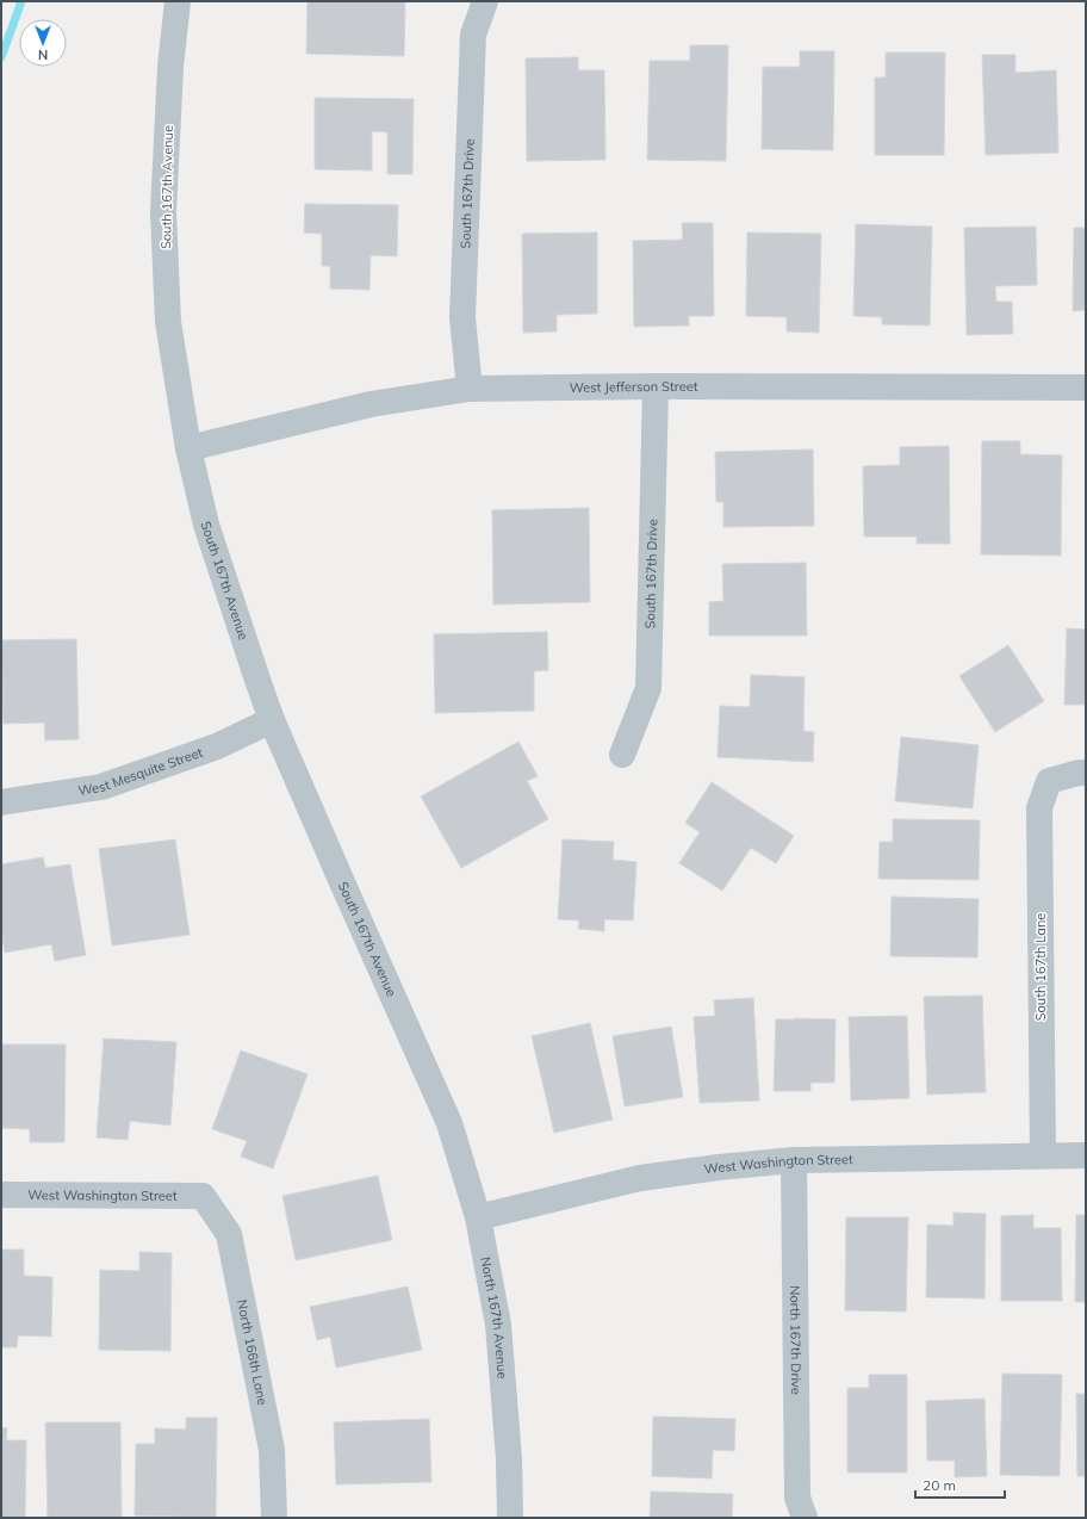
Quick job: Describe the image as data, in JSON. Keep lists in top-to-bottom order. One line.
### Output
{"streets":{"street":["South 167th Avenue","South 167th Drive","West Jefferson Street","West Mesquite Street","South 167th Lane","West Washington Street","North 167th Avenue","North 167th Drive","North 166th Lane"]},"crossings":[["South 167th Avenue","West Jefferson Street"],["South 167th Avenue","West Mesquite Street"],["South 167th Avenue","North 167th Avenue"],["South 167th Drive","West Jefferson Street"],["South 167th Lane","West Washington Street"],["West Washington Street","North 167th Avenue"],["West Washington Street","North 167th Drive"],["West Washington Street","North 166th Lane"]],"scale_bar":"20 m","north":"bottom"}
